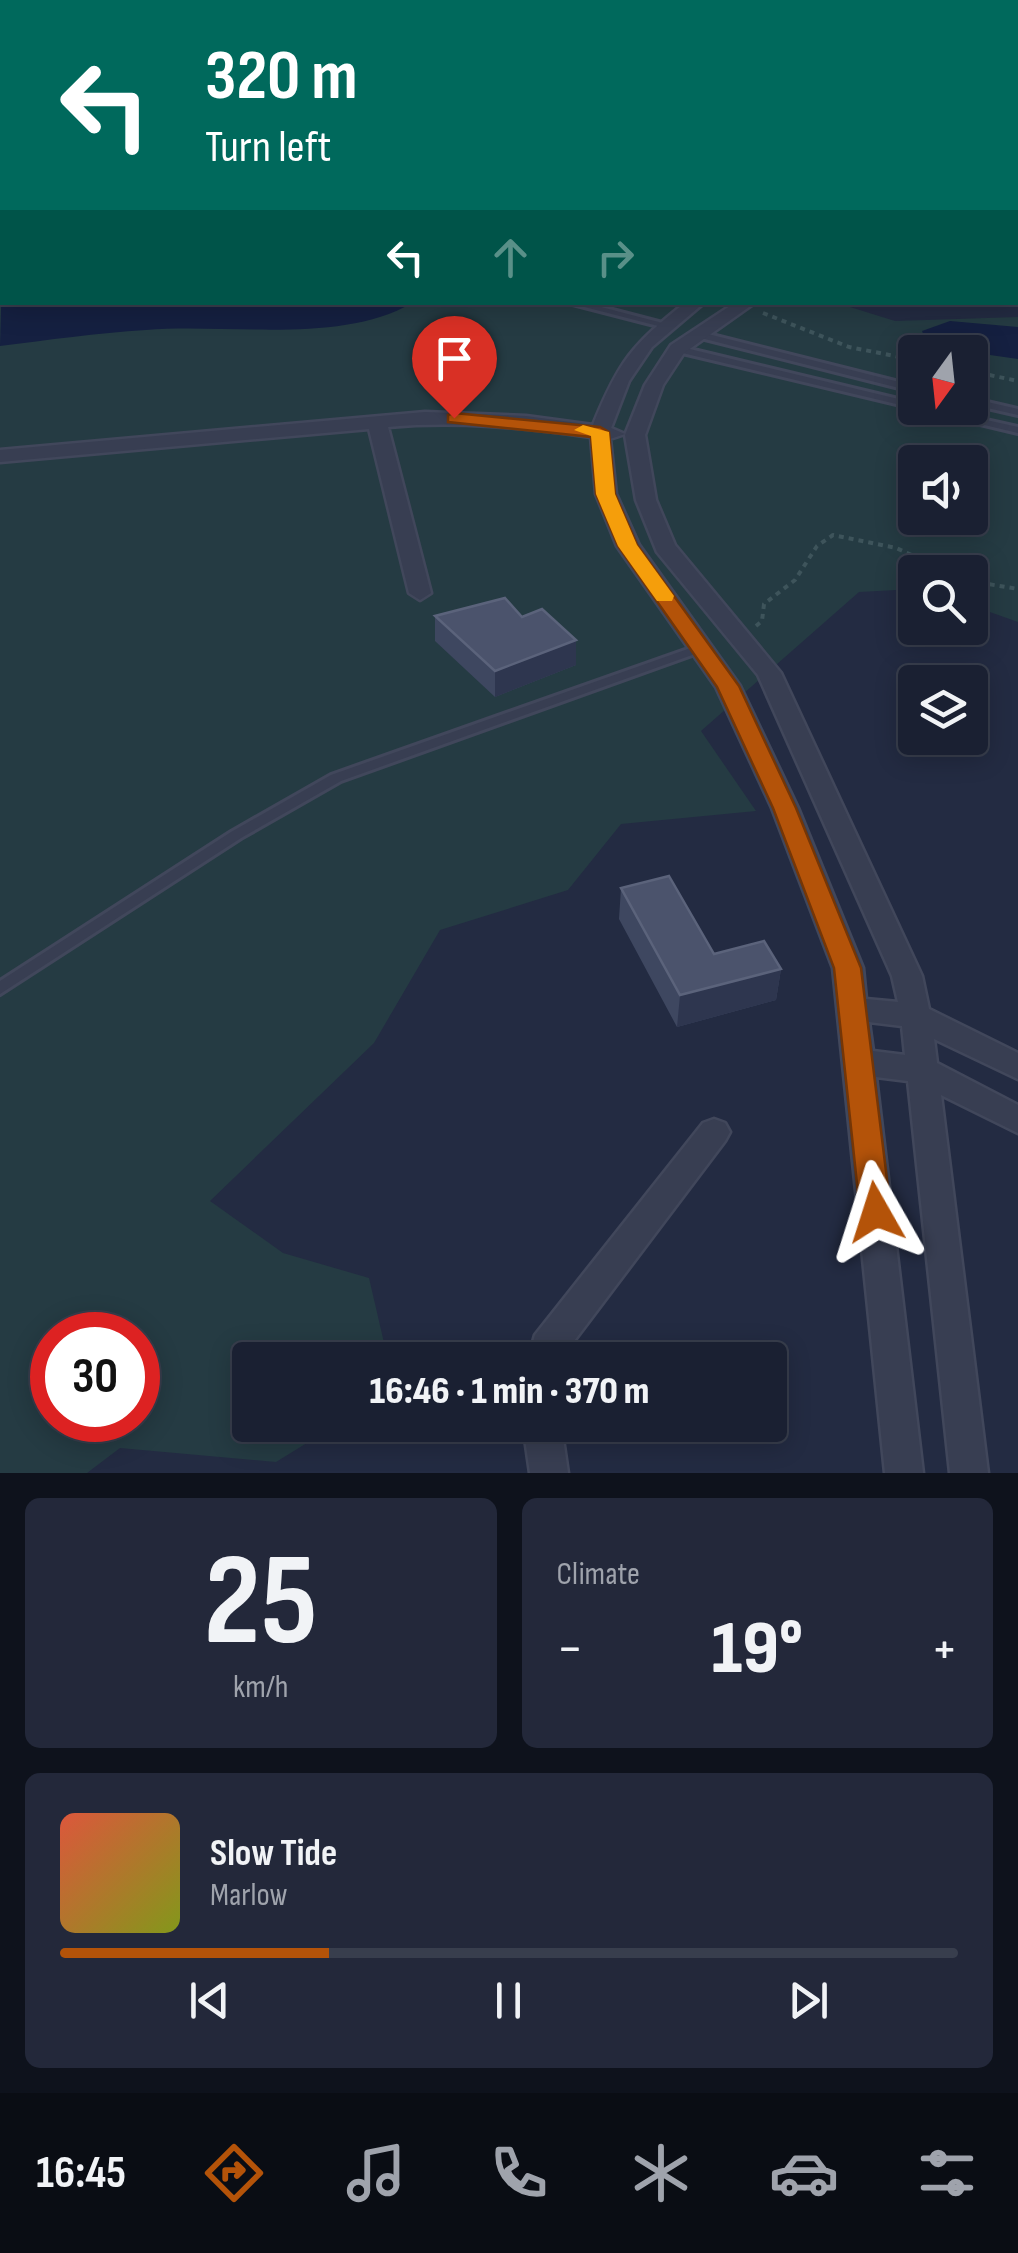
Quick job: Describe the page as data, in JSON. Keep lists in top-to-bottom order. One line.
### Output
{"north":"bottom","page":{"turn":["320 m","Turn left"],"limit":"30","trip":"16:46 · 1 min · 370 m","tile":[["25","km/h"],"Climate"],"heat":["−","19°","+"],"song":["Slow Tide","Marlow"],"tabs":"16:45"}}
